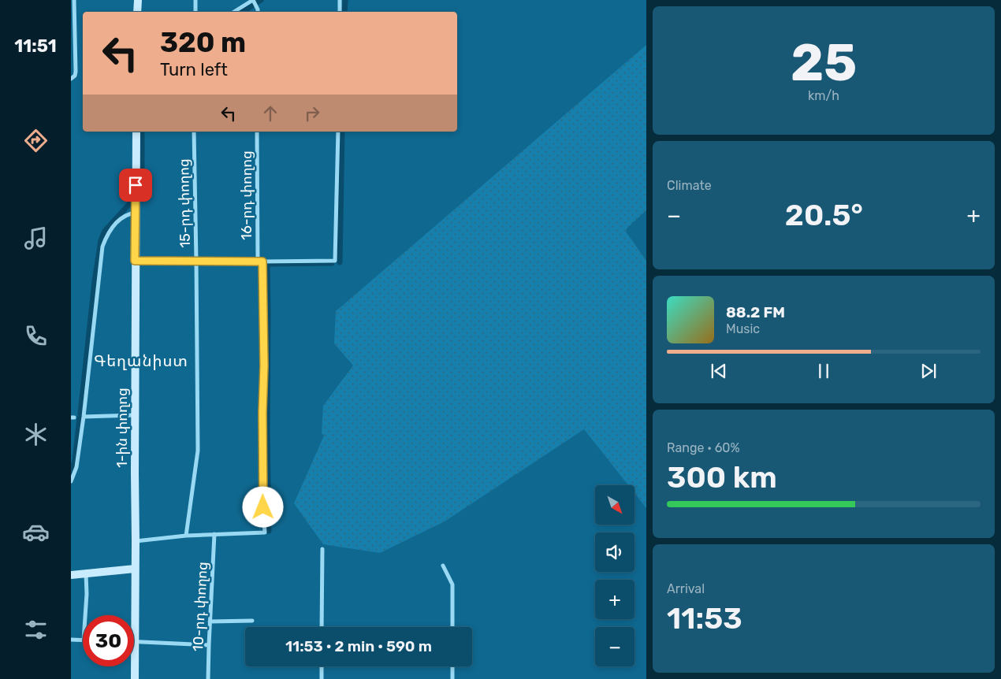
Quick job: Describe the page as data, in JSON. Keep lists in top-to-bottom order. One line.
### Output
{"streets":{"main road":["1-ին փողոց"],"street":["16-րդ փողոց","15-րդ փողոց","10-րդ փողոց"]},"districts":["Գեղանիստ"],"north":"bottom right","page":{"tabs":"11:51","tile":[["25","km/h"],"Climate",["Range · 60%","300 km"],["Arrival","11:53"]],"turn":["320 m","Turn left"],"heat":["−","20.5°","+"],"song":["88.2 FM","Music"],"map_buttons":["+","−"],"limit":"30","trip":"11:53 · 2 min · 590 m"}}
